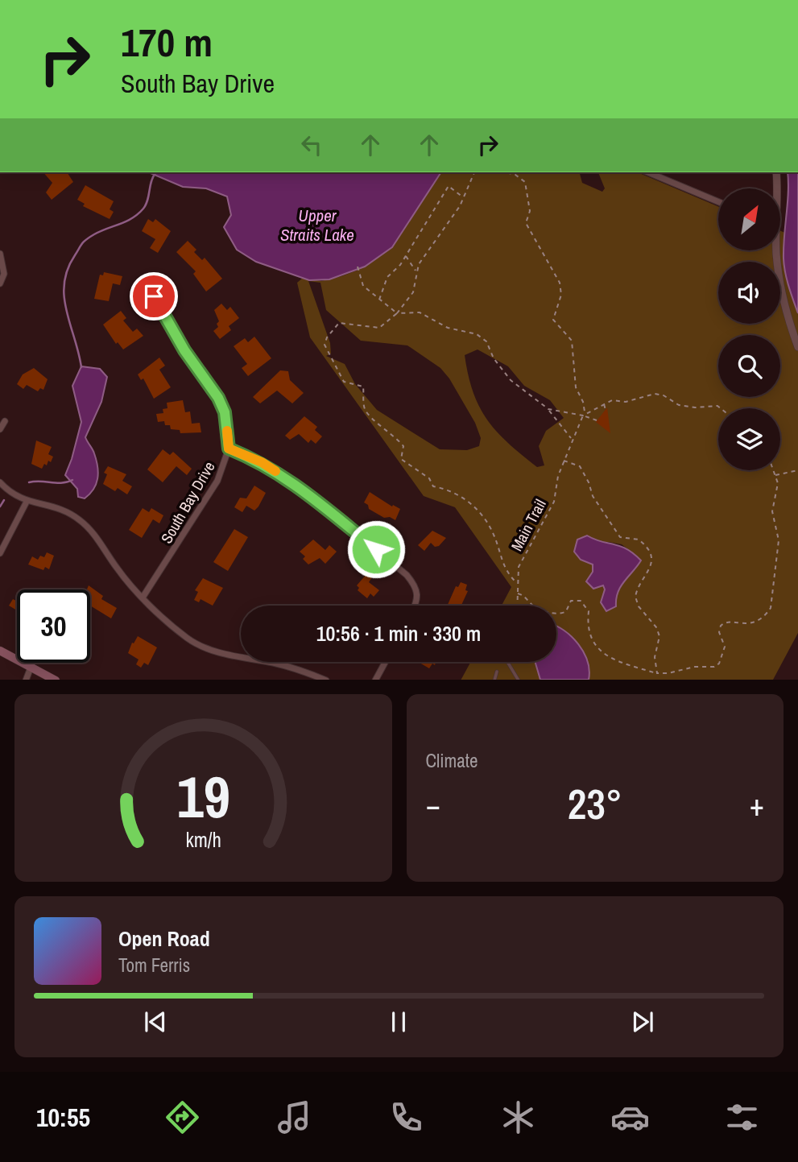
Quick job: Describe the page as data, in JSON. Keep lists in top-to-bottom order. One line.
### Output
{"streets":{"street":["South Bay Drive"],"path":["Main Trail"]},"water":["Upper Straits Lake"],"north":"top right","page":{"turn":["170 m","South Bay Drive"],"limit":"30","trip":"10:56 · 1 min · 330 m","tile":"Climate","heat":["−","23°","+"],"song":["Open Road","Tom Ferris"],"tabs":"10:55","gauge":["19","km/h"]}}
